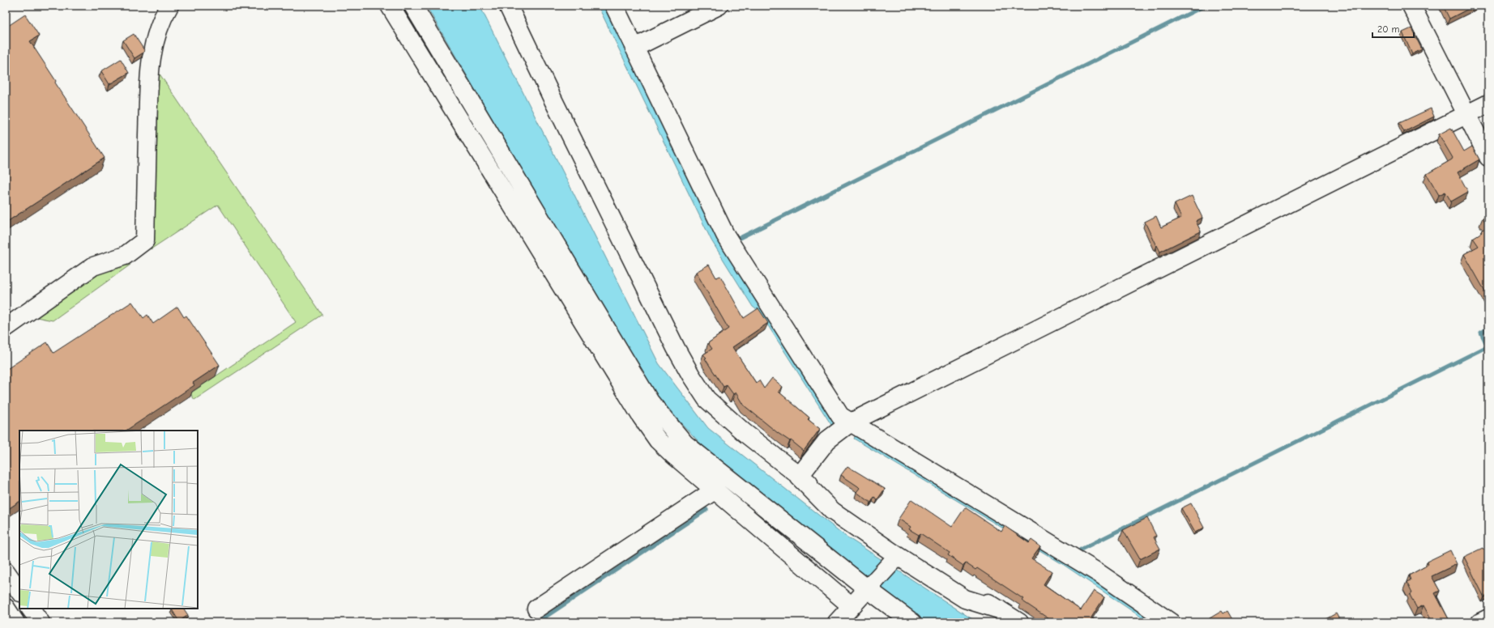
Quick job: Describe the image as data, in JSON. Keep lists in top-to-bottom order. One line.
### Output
{"scale_bar":"20 m"}
